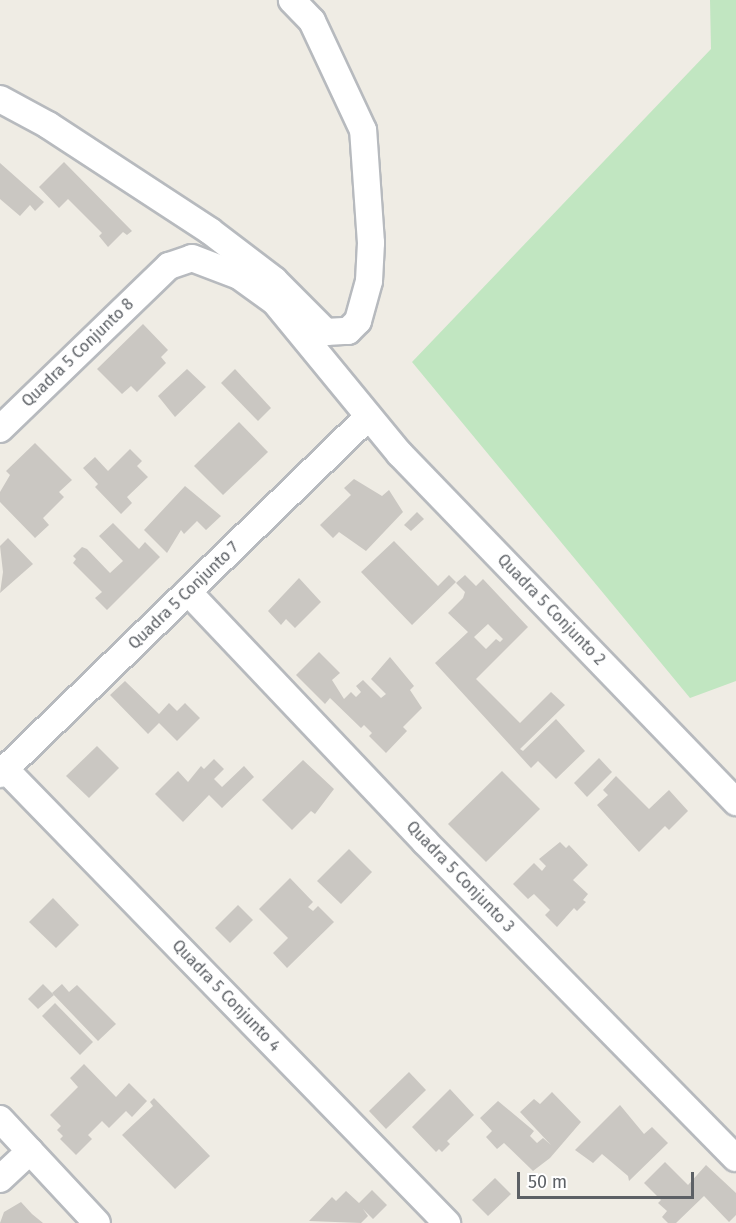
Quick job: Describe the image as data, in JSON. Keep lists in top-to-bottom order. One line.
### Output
{"streets":{"street":["Quadra 5 Conjunto 8","Quadra 5 Conjunto 7","Quadra 5 Conjunto 2","Quadra 5 Conjunto 3","Quadra 5 Conjunto 4"]},"crossings":[["Quadra 5 Conjunto 8","Quadra 5 Conjunto 7"],["Quadra 5 Conjunto 8","Quadra 5 Conjunto 2"],["Quadra 5 Conjunto 7","Quadra 5 Conjunto 2"],["Quadra 5 Conjunto 7","Quadra 5 Conjunto 3"],["Quadra 5 Conjunto 7","Quadra 5 Conjunto 4"]],"scale_bar":"50 m"}
